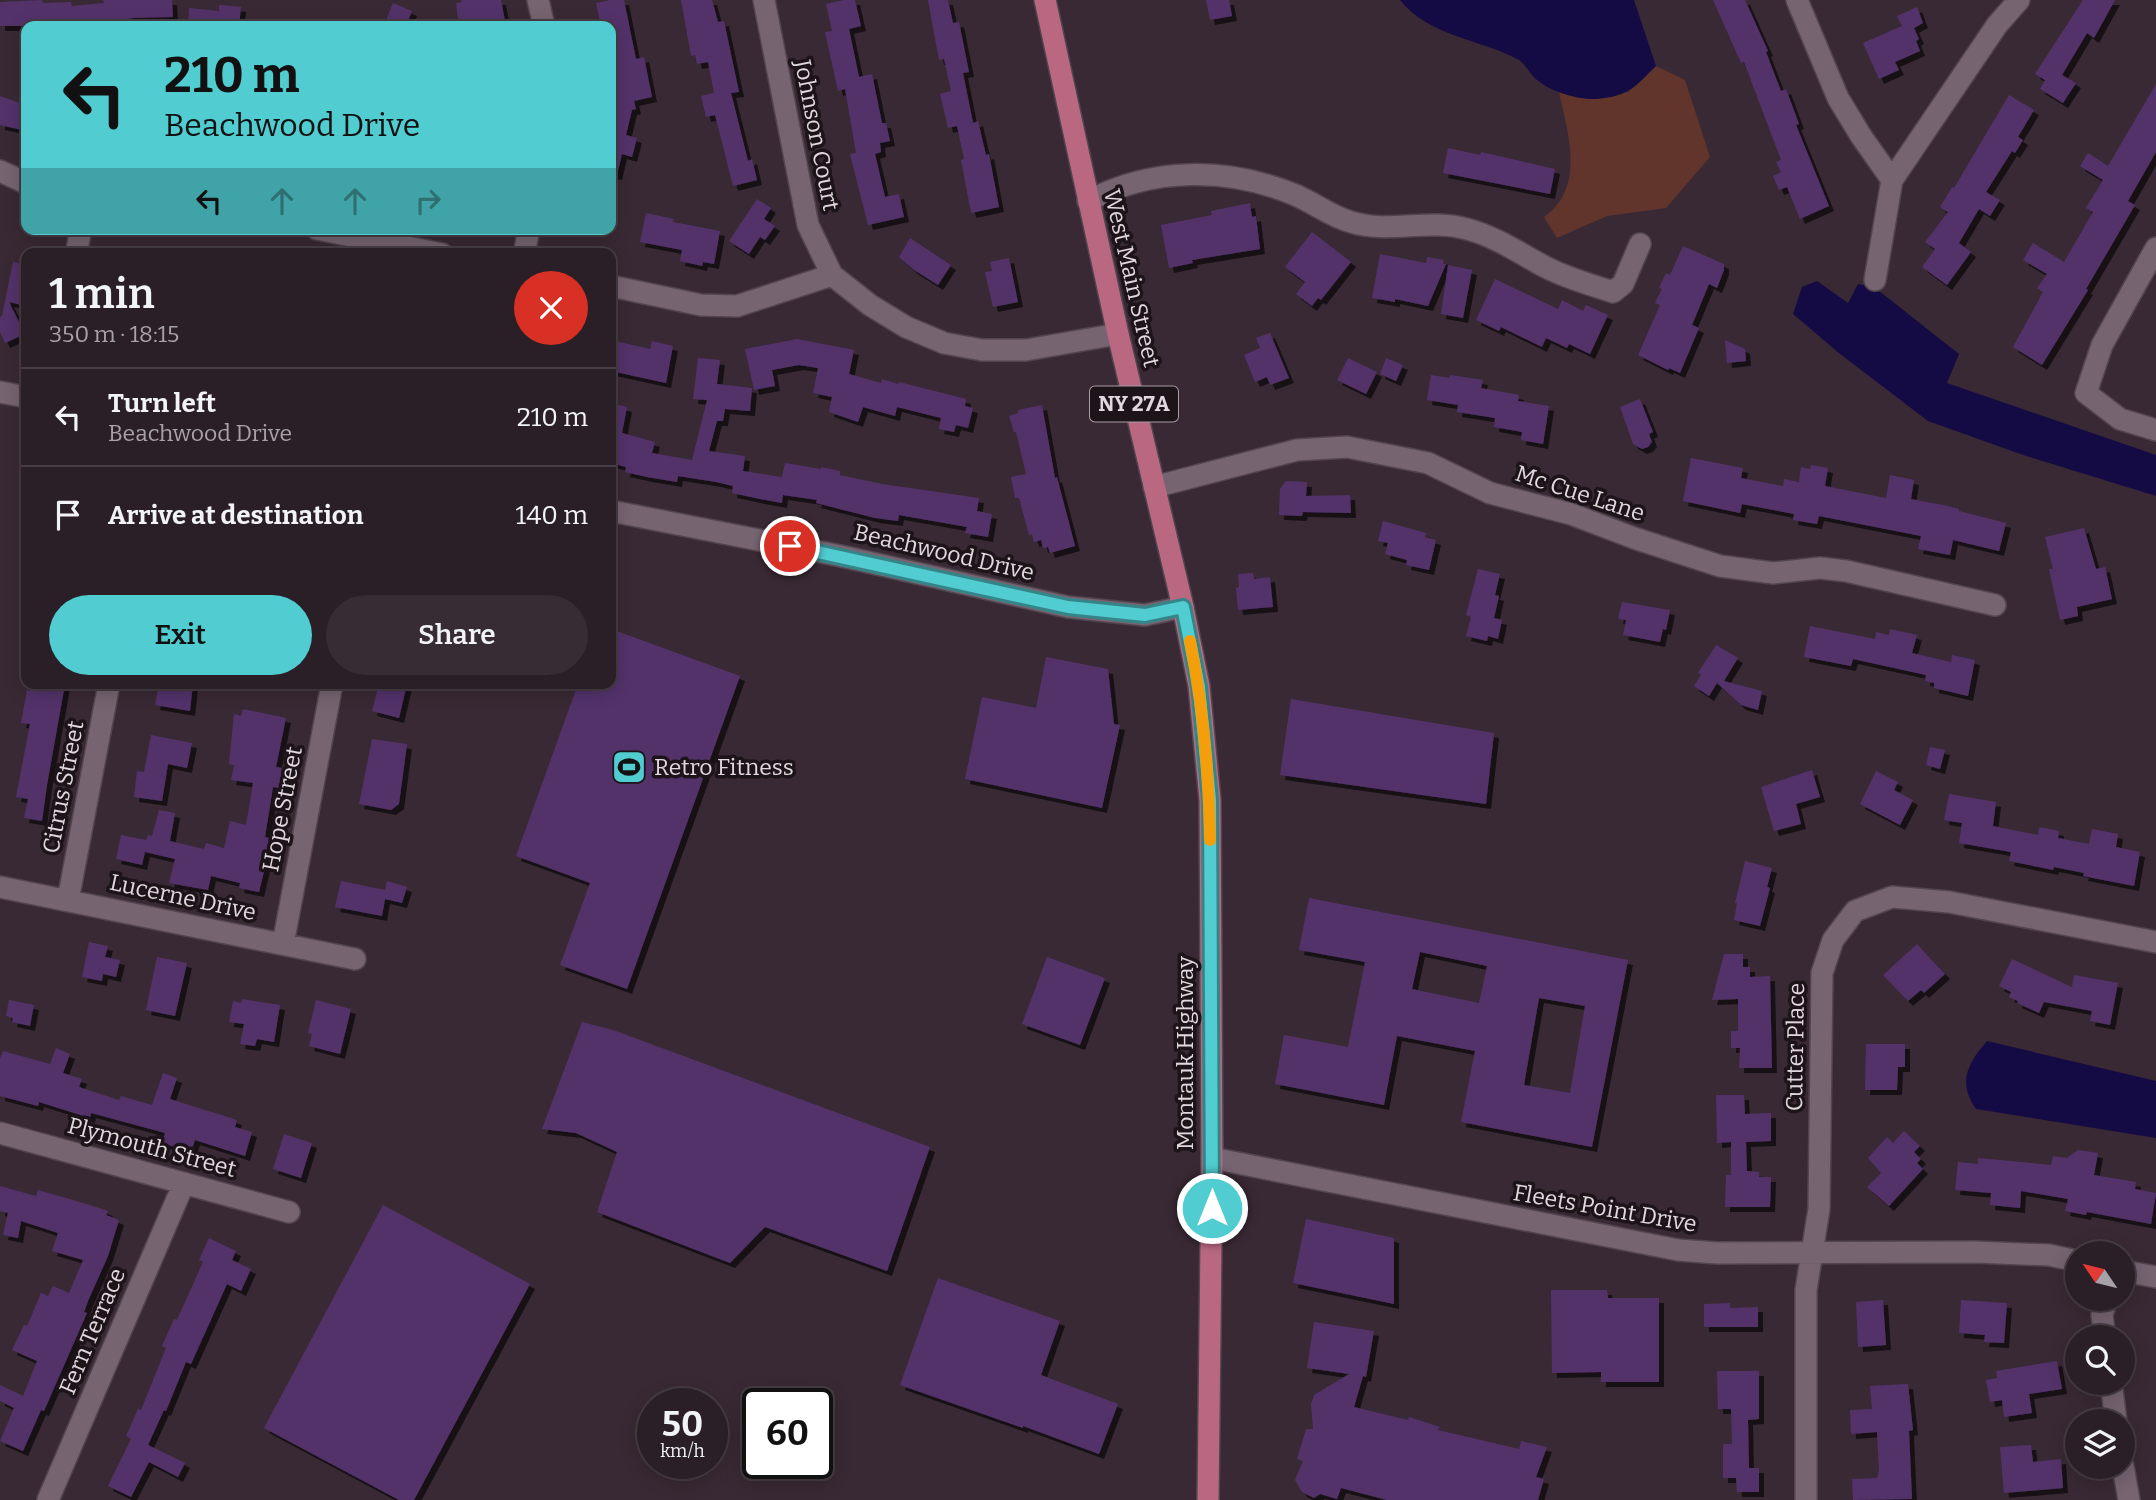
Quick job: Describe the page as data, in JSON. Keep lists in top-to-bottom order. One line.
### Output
{"streets":{"main road":["West Main Street","NY 27A","Montauk Highway"],"street":["Johnson Court","Mc Cue Lane","Beachwood Drive","Citrus Street","Hope Street","Lucerne Drive","Cutter Place","Plymouth Street","Fleets Point Drive","Fern Terrace"]},"crossings":[["West Main Street","Mc Cue Lane"],["West Main Street","Beachwood Drive"],["West Main Street","Montauk Highway"],["Beachwood Drive","Montauk Highway"],["Citrus Street","Lucerne Drive"],["Hope Street","Lucerne Drive"],["Cutter Place","Fleets Point Drive"],["Montauk Highway","Fleets Point Drive"],["Plymouth Street","Fern Terrace"]],"places":{"sports":["Retro Fitness"]},"north":"top left","page":{"turn":["210 m","Beachwood Drive"],"heading":["1 min","350 m · 18:15"],"list":[{"name":"Turn left","note":"Beachwood Drive","value":"210 m"},{"name":"Arrive at destination","value":"140 m"}],"buttons":["Exit","Share"],"speed":"50 km/h","limit":"60"}}
